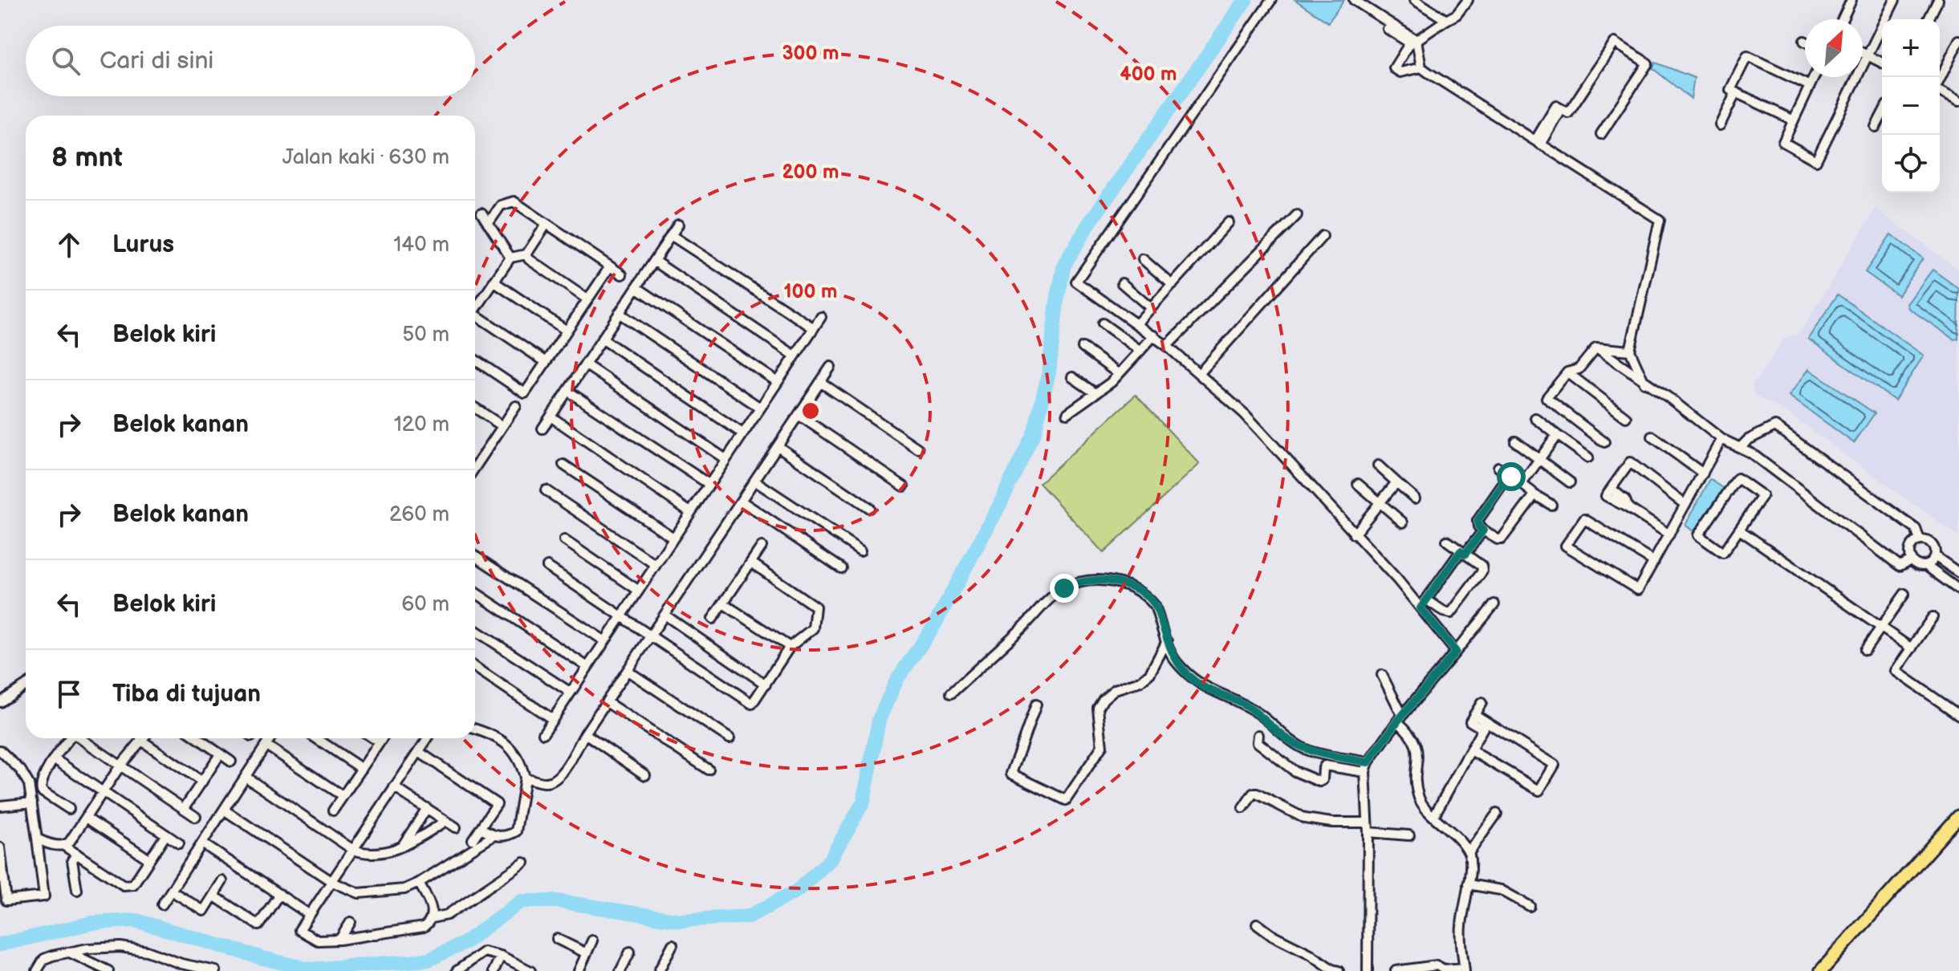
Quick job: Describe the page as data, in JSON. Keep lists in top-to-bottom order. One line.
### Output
{"north":"top right","page":{"map_buttons":["+","−"],"search":"Cari di sini","heading":["8 mnt","Jalan kaki · 630 m"],"list":[["Lurus","140 m"],["Belok kiri","50 m"],["Belok kanan","120 m"],["Belok kanan","260 m"],["Belok kiri","60 m"],"Tiba di tujuan"]},"rings":["300 m","400 m","200 m","100 m"]}
